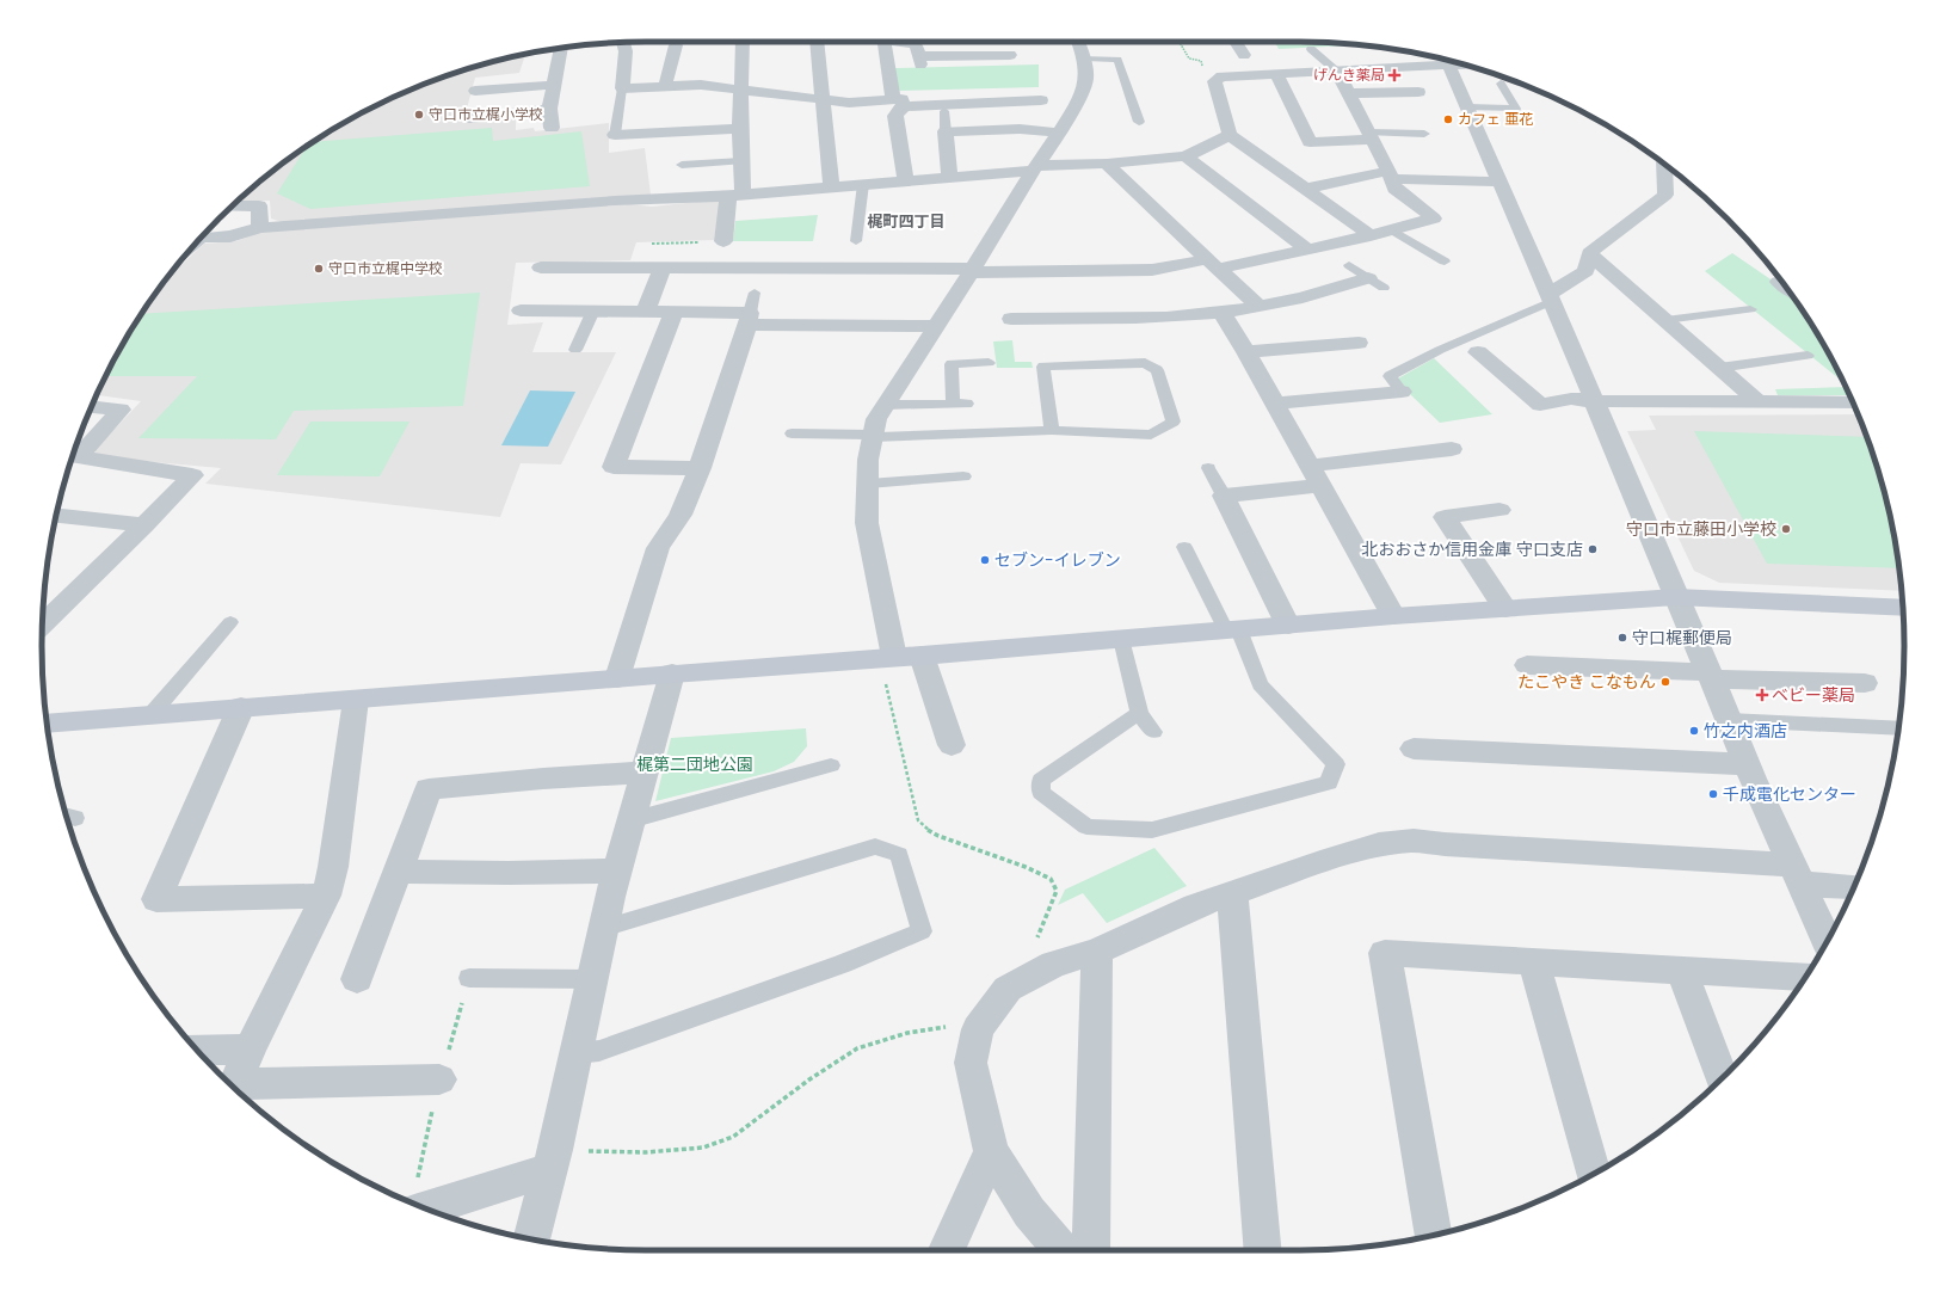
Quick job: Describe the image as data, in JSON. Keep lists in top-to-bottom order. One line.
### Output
{"districts":["梶町四丁目"],"parks":["梶第二団地公園"],"places":{"health":["げんき薬局","ベビー薬局"],"other":["守口市立梶小学校","カフェ 亜花","守口市立梶中学校","守口市立藤田小学校","北おおさか信用金庫 守口支店","セブン-イレブン","守口梶郵便局","たこやき こなもん","竹之内酒店","千成電化センター"]}}
